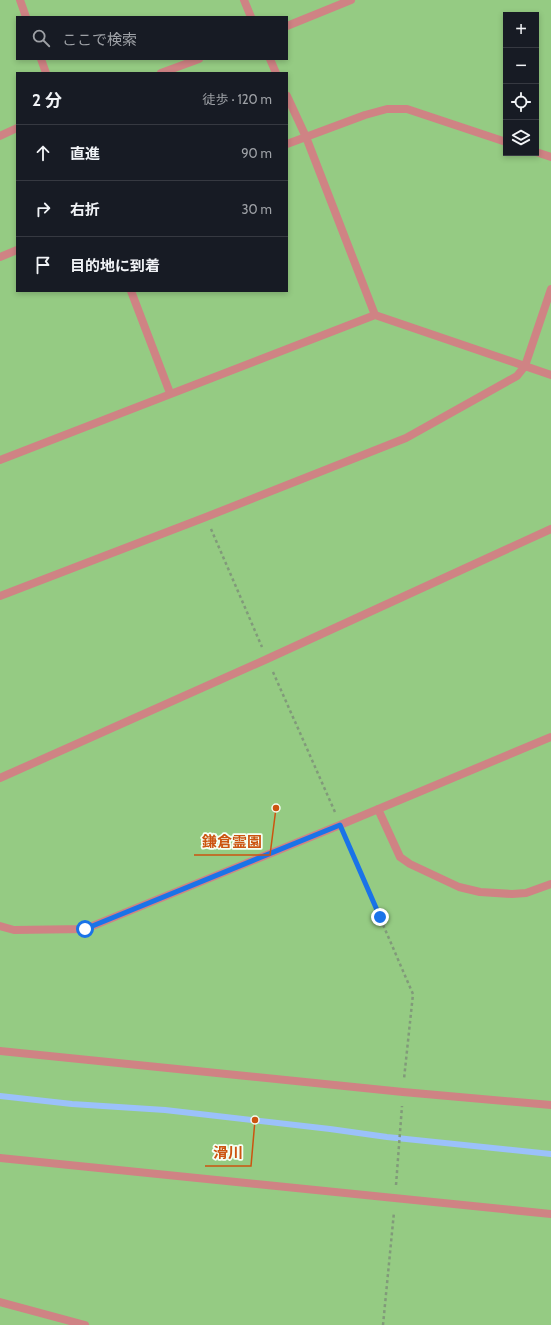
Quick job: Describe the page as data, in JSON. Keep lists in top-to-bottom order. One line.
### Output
{"places":["鎌倉霊園","滑川"],"page":{"map_buttons":["+","−"],"search":"ここで検索","heading":["2 分","徒歩 · 120 m"],"list":[["直進","90 m"],["右折","30 m"],"目的地に到着"]}}
